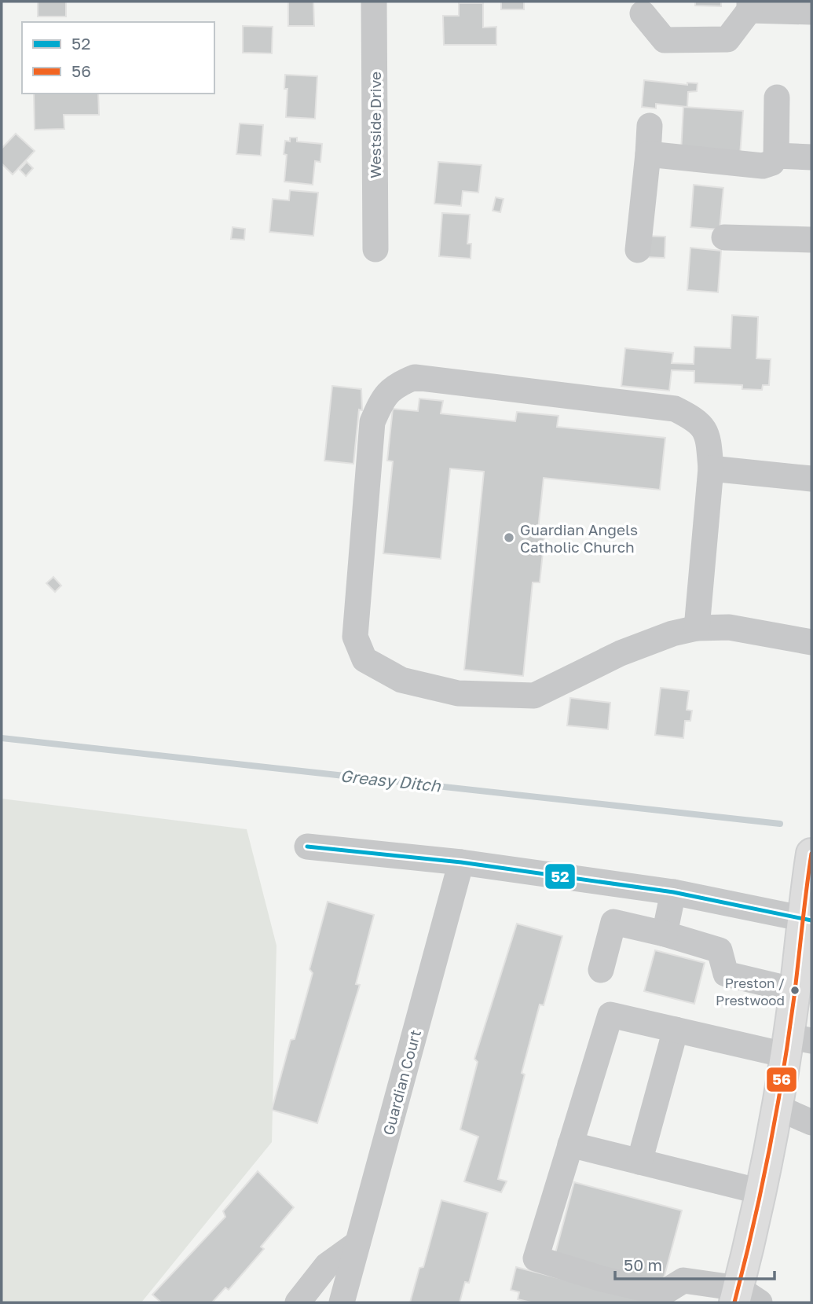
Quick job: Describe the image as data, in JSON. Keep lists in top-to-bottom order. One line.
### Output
{"streets":{"street":["Westside Drive","Guardian Court"]},"water":["Greasy Ditch"],"places":["Guardian Angels Catholic Church","Preston / Prestwood"],"lines":["transit line 52","transit line 56"],"legend":["52","56"],"scale_bar":"50 m"}
